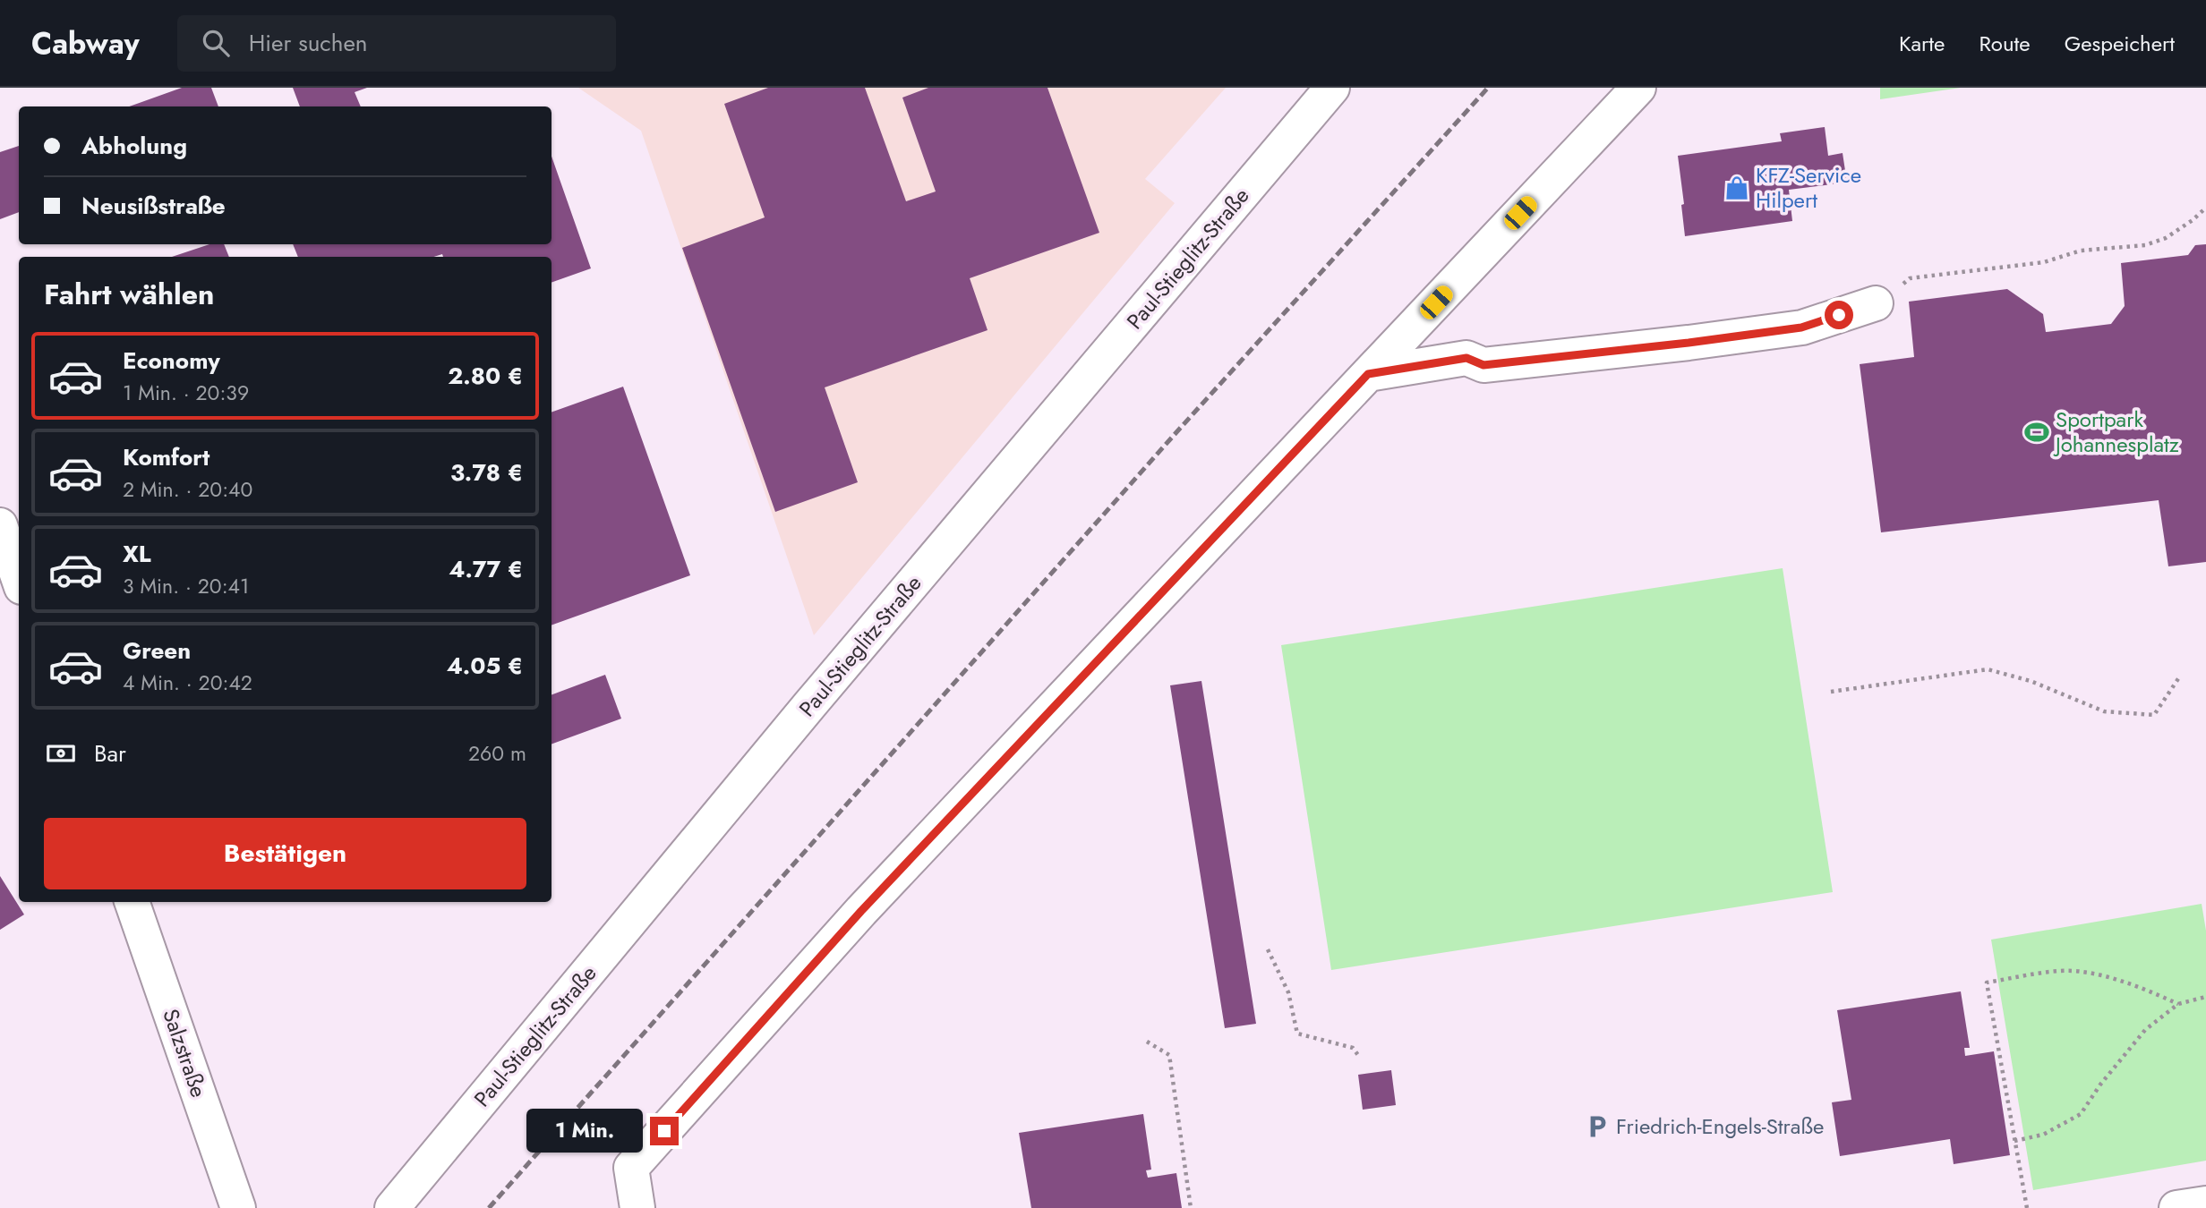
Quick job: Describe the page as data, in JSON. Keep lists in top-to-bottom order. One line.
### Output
{"streets":{"street":["Paul-Stieglitz-Straße","Salzstraße"]},"places":{"shop":["KFZ-Service Hilpert"],"sports":["Sportpark Johannesplatz"],"parking":["Friedrich-Engels-Straße"]},"page":{"header":"Cabway","search":"Hier suchen","nav":["Karte","Route","Gespeichert"],"banner":["Abholung","Neusißstraße"],"heading":"Fahrt wählen","list":[{"name":"Economy","note":"1 Min. · 20:39","value":"2.80 €"},{"name":"Komfort","note":"2 Min. · 20:40","value":"3.78 €"},{"name":"XL","note":"3 Min. · 20:41","value":"4.77 €"},{"name":"Green","note":"4 Min. · 20:42","value":"4.05 €"}],"pay":["Bar","260 m"],"buttons":"Bestätigen","bubble":"1 Min."}}
